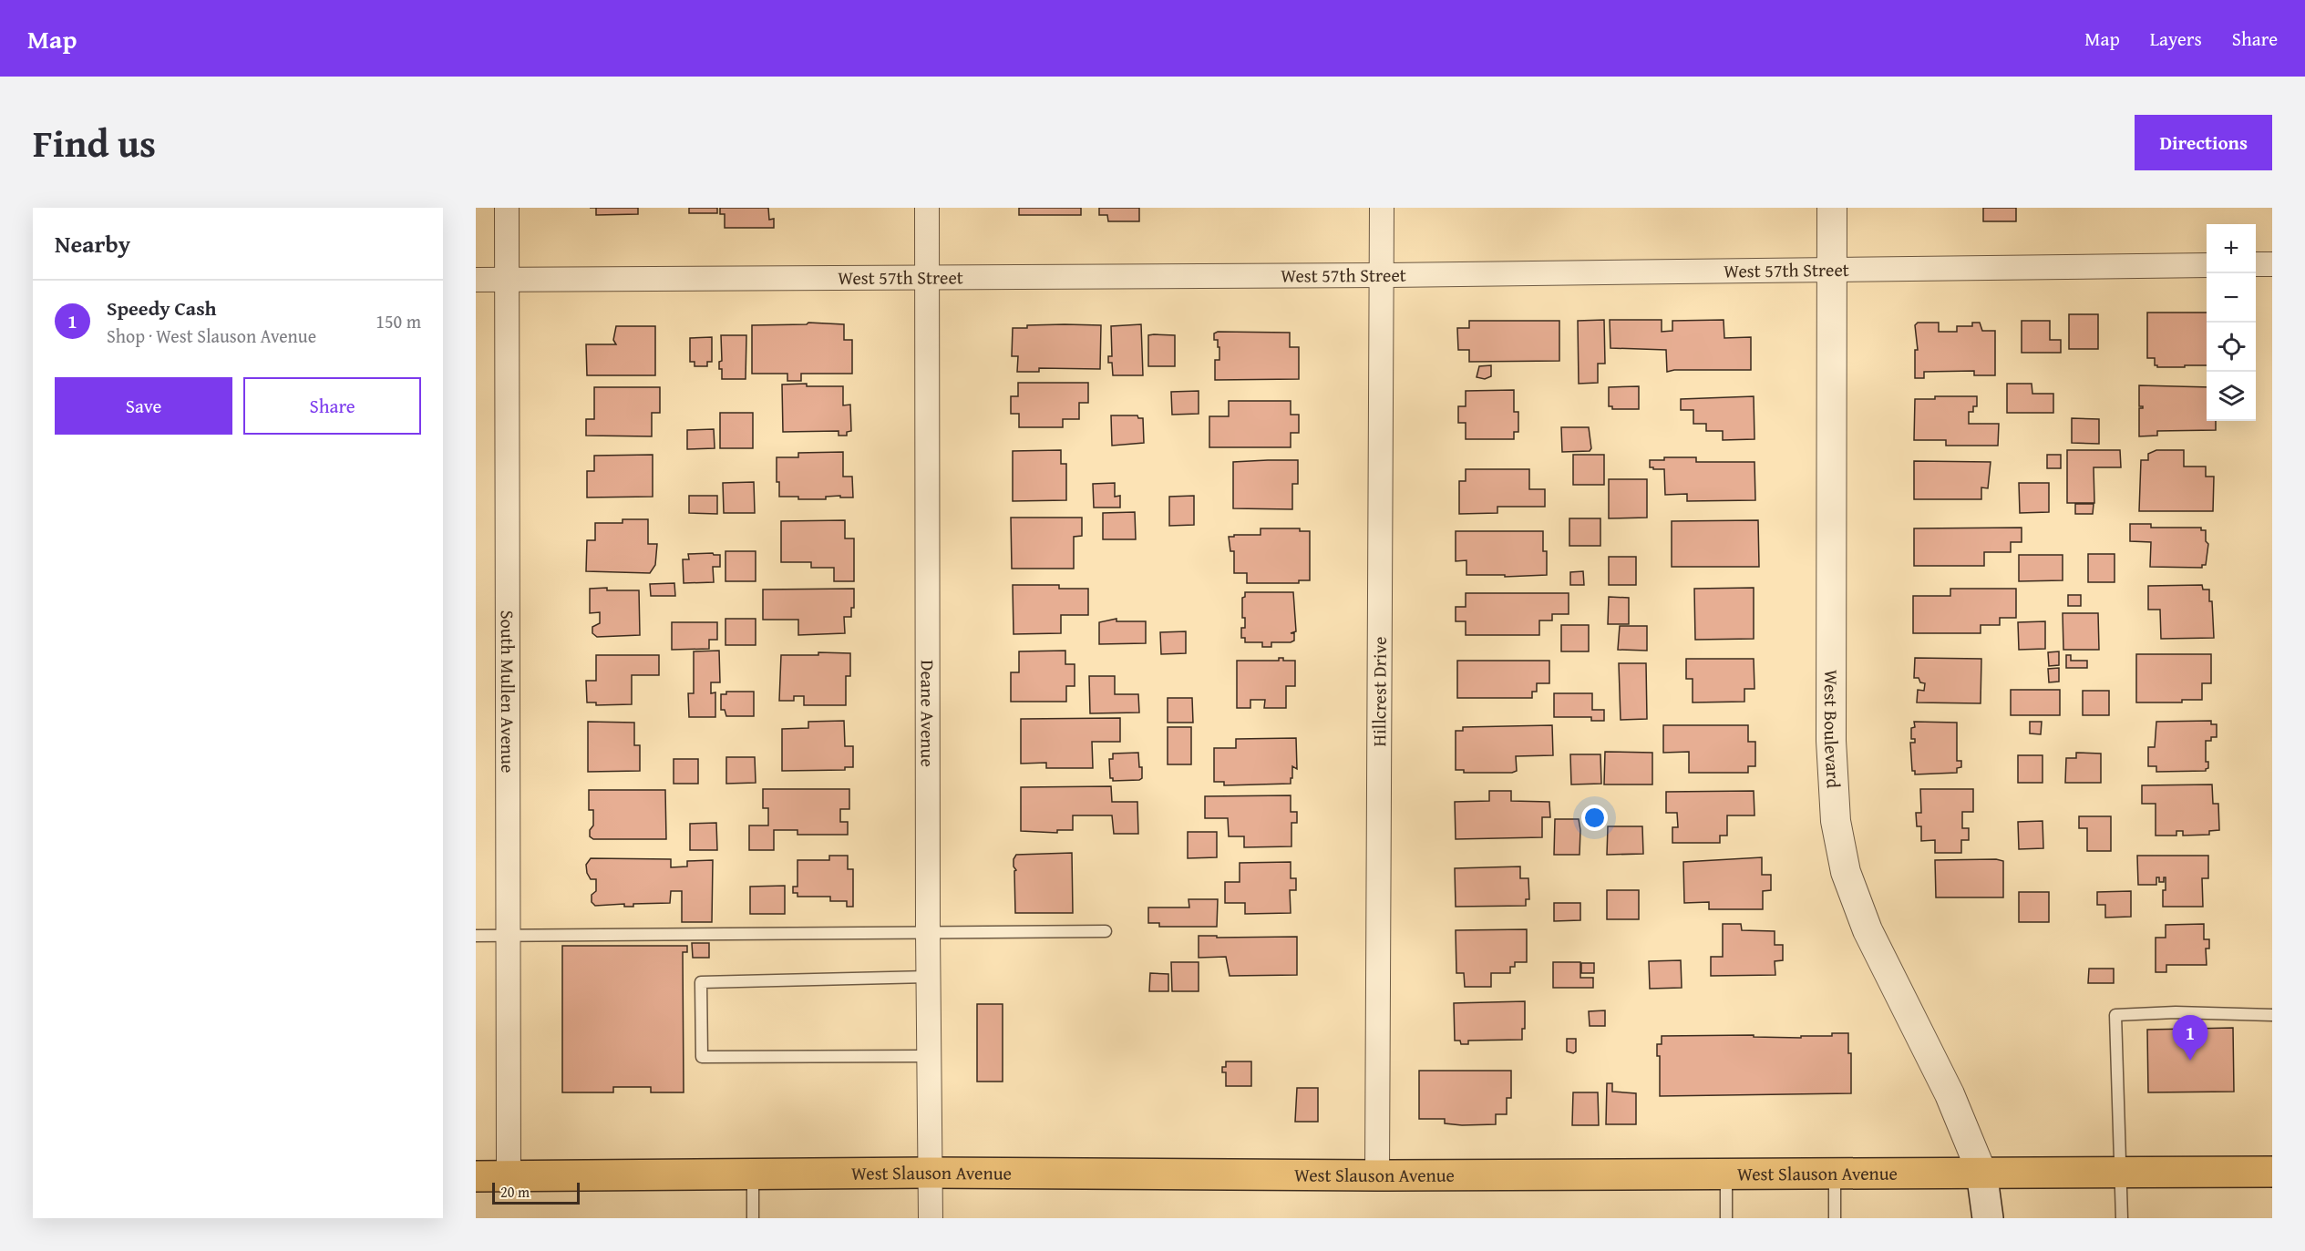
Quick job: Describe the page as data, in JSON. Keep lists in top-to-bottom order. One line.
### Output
{"streets":{"main road":["West Boulevard","West Slauson Avenue"],"street":["West 57th Street","South Mullen Avenue","Hillcrest Drive","Deane Avenue"]},"crossings":[["West 57th Street","South Mullen Avenue"],["West 57th Street","Hillcrest Drive"],["West 57th Street","Deane Avenue"],["West 57th Street","West Boulevard"],["South Mullen Avenue","West Slauson Avenue"],["Hillcrest Drive","West Slauson Avenue"],["Deane Avenue","West Slauson Avenue"],["West Boulevard","West Slauson Avenue"]],"scale_bar":"20 m","page":{"header":"Map","nav":["Map","Layers","Share"],"title":"Find us","buttons":["Directions",["Save","Share"]],"heading":"Nearby","map_buttons":["+","−"],"list":[{"mark":"1","name":"Speedy Cash","note":"Shop · West Slauson Avenue","value":"150 m"}],"pins":"1","scale":"20 m"}}
